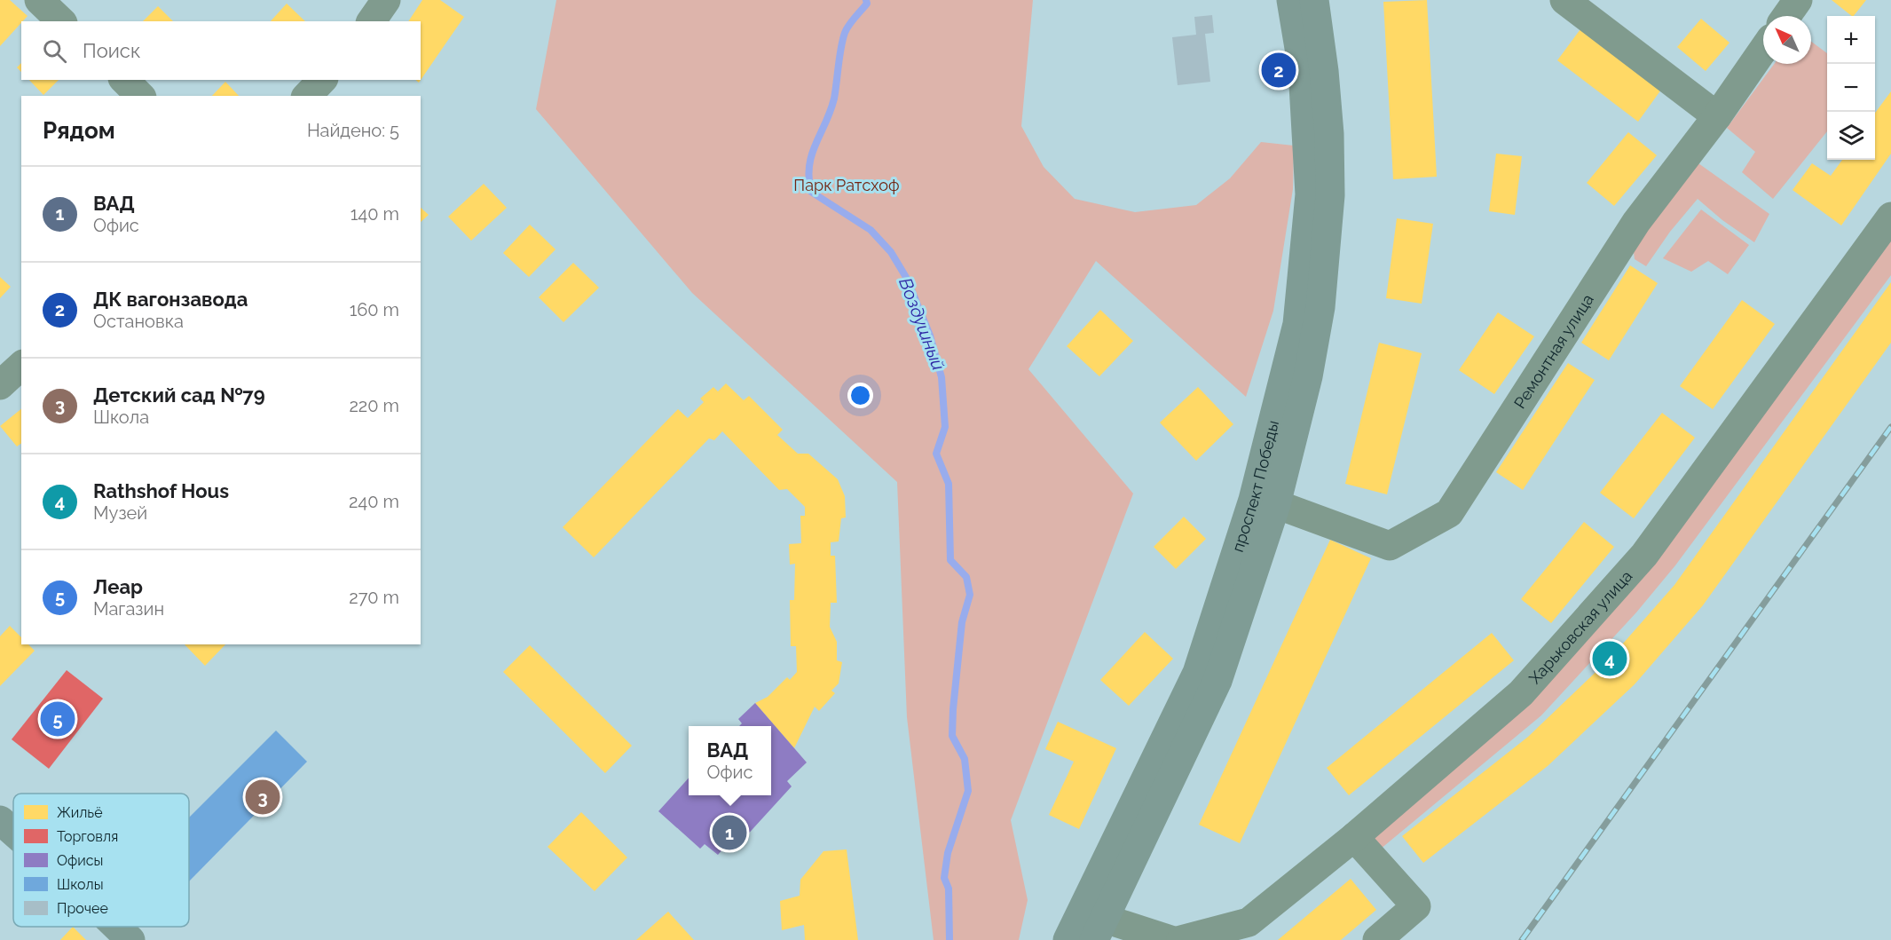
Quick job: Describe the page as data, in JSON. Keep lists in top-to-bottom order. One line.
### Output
{"streets":{"main road":["проспект Победы"],"street":["Ремонтная улица","Харьковская улица"]},"crossings":[["Ремонтная улица","проспект Победы"]],"water":["Воздушный"],"parks":["Парк Ратсхоф"],"legend":["Жильё","Торговля","Офисы","Школы","Прочее"],"north":"top left","page":{"map_buttons":["+","−"],"search":"Поиск","pins":["2","4","5","3","1"],"heading":["Рядом","Найдено: 5"],"list":[{"mark":"1","name":"ВАД","note":"Офис","value":"140 m"},{"mark":"2","name":"ДК вагонзавода","note":"Остановка","value":"160 m"},{"mark":"3","name":"Детский сад №79","note":"Школа","value":"220 m"},{"mark":"4","name":"Rathshof Hous","note":"Музей","value":"240 m"},{"mark":"5","name":"Леар","note":"Магазин","value":"270 m"}],"popup":["ВАД","Офис"]}}
